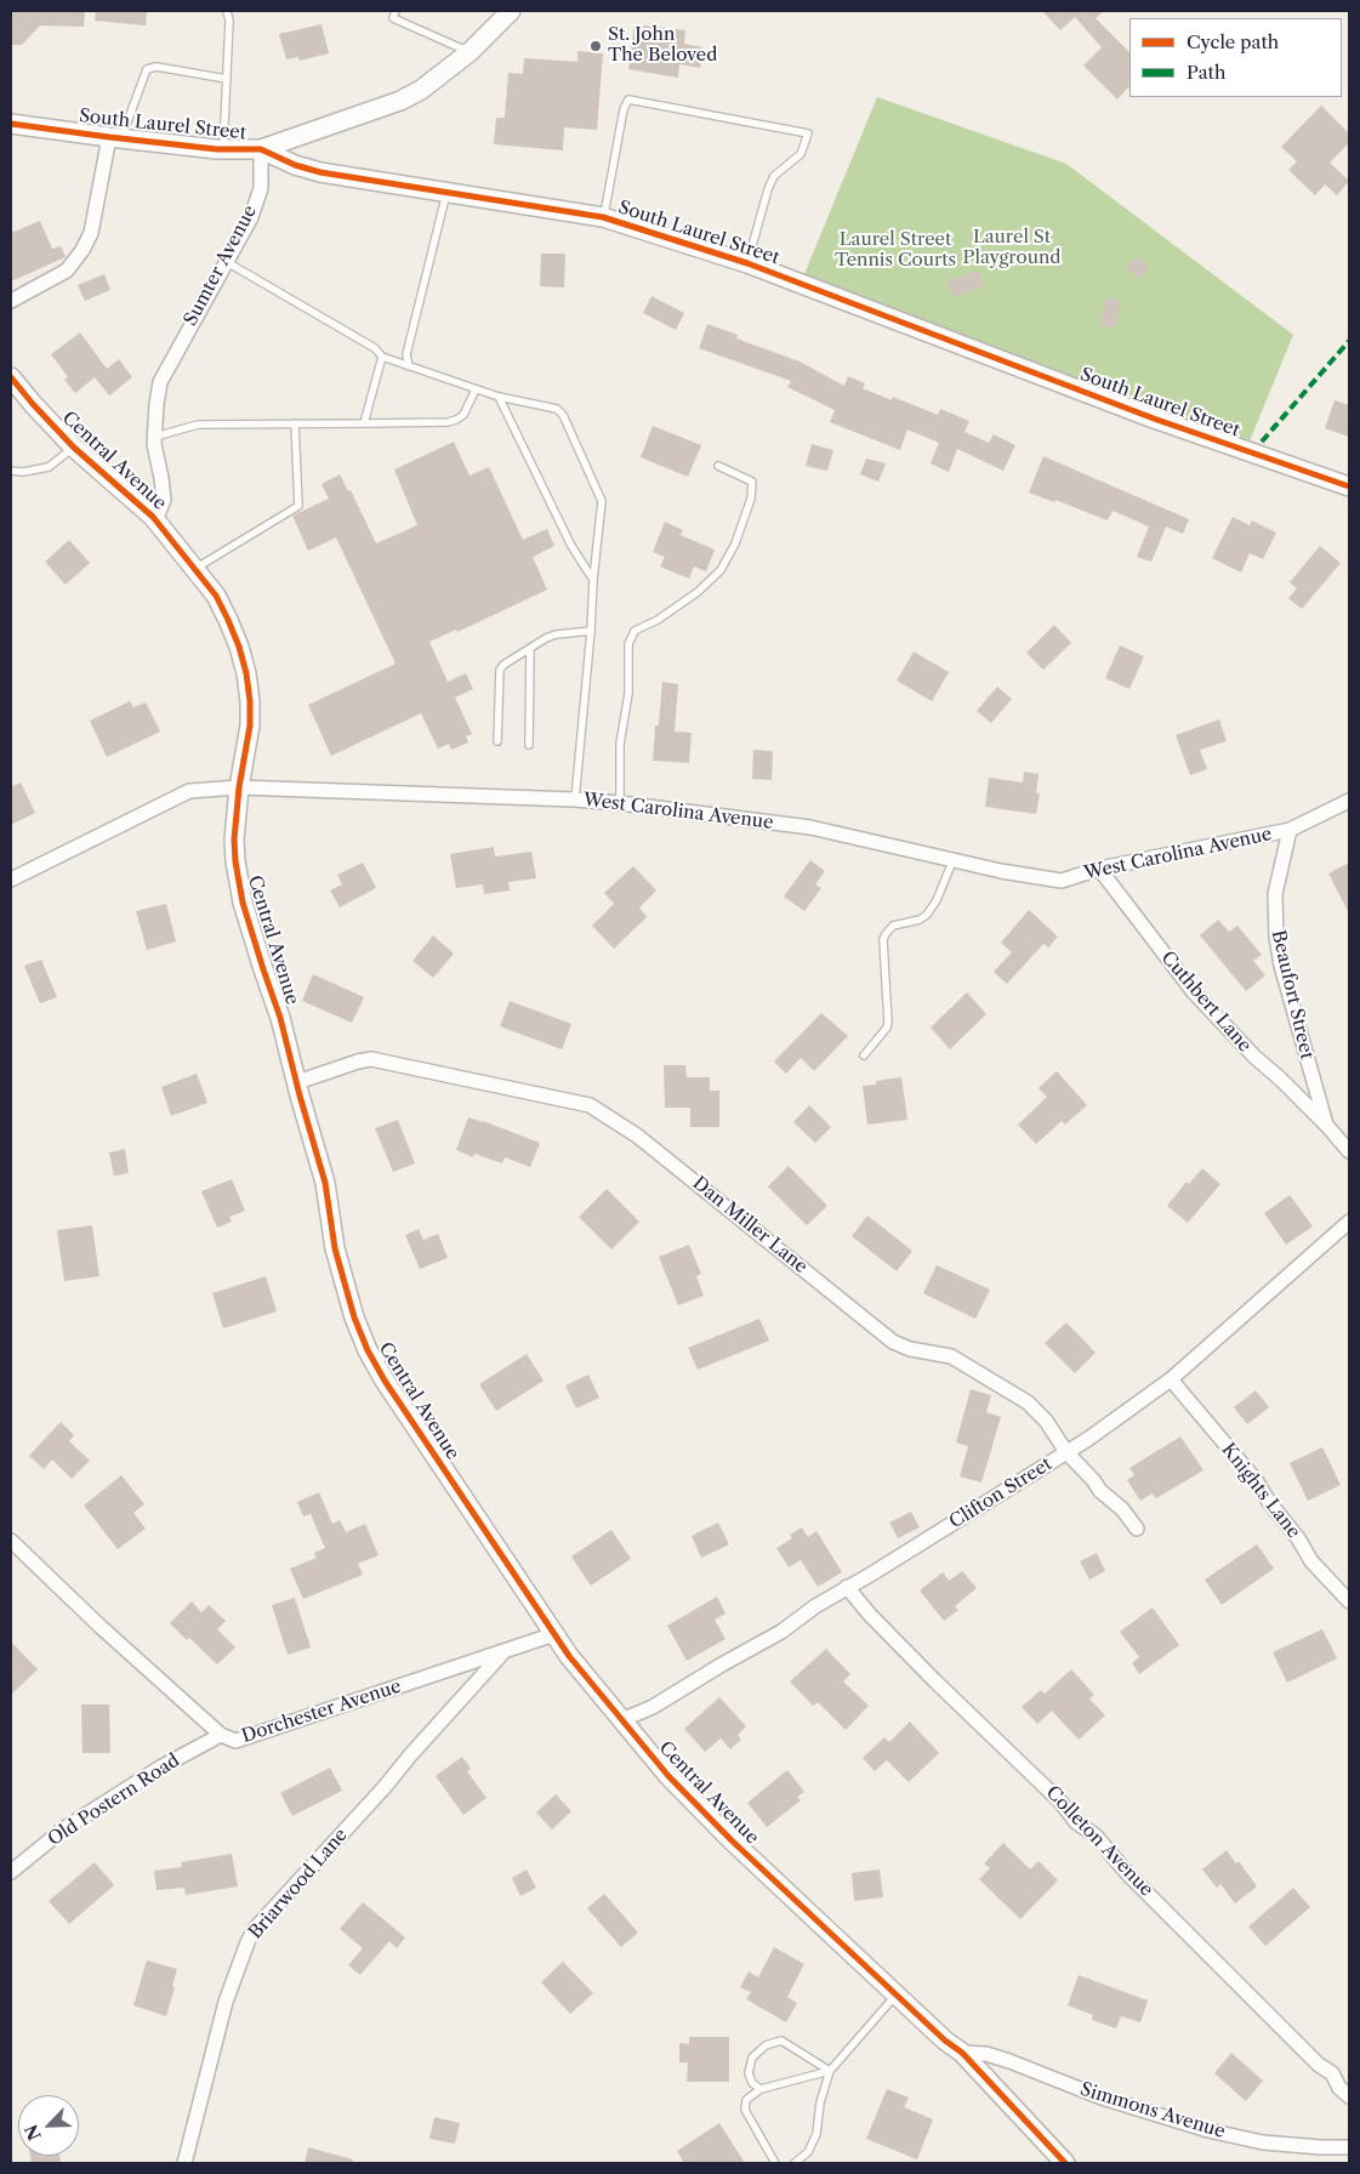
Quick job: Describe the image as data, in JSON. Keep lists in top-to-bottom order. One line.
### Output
{"streets":{"street":["South Laurel Street","Sumter Avenue","Central Avenue","West Carolina Avenue","Beaufort Street","Cuthbert Lane","Dan Miller Lane","Knights Lane","Clifton Street","Dorchester Avenue","Old Postern Road","Colleton Avenue","Briarwood Lane","Simmons Avenue"]},"crossings":[["South Laurel Street","Sumter Avenue"],["Sumter Avenue","Central Avenue"],["Central Avenue","West Carolina Avenue"],["Central Avenue","Dan Miller Lane"],["Central Avenue","Clifton Street"],["Central Avenue","Dorchester Avenue"],["Central Avenue","Simmons Avenue"],["West Carolina Avenue","Beaufort Street"],["West Carolina Avenue","Cuthbert Lane"],["Beaufort Street","Cuthbert Lane"],["Dan Miller Lane","Clifton Street"],["Knights Lane","Clifton Street"],["Clifton Street","Colleton Avenue"],["Dorchester Avenue","Old Postern Road"],["Dorchester Avenue","Briarwood Lane"]],"parks":["Laurel St Playground","Laurel Street Tennis Courts"],"places":["St. John The Beloved"],"legend":["Cycle path","Path"],"north":"bottom left"}
